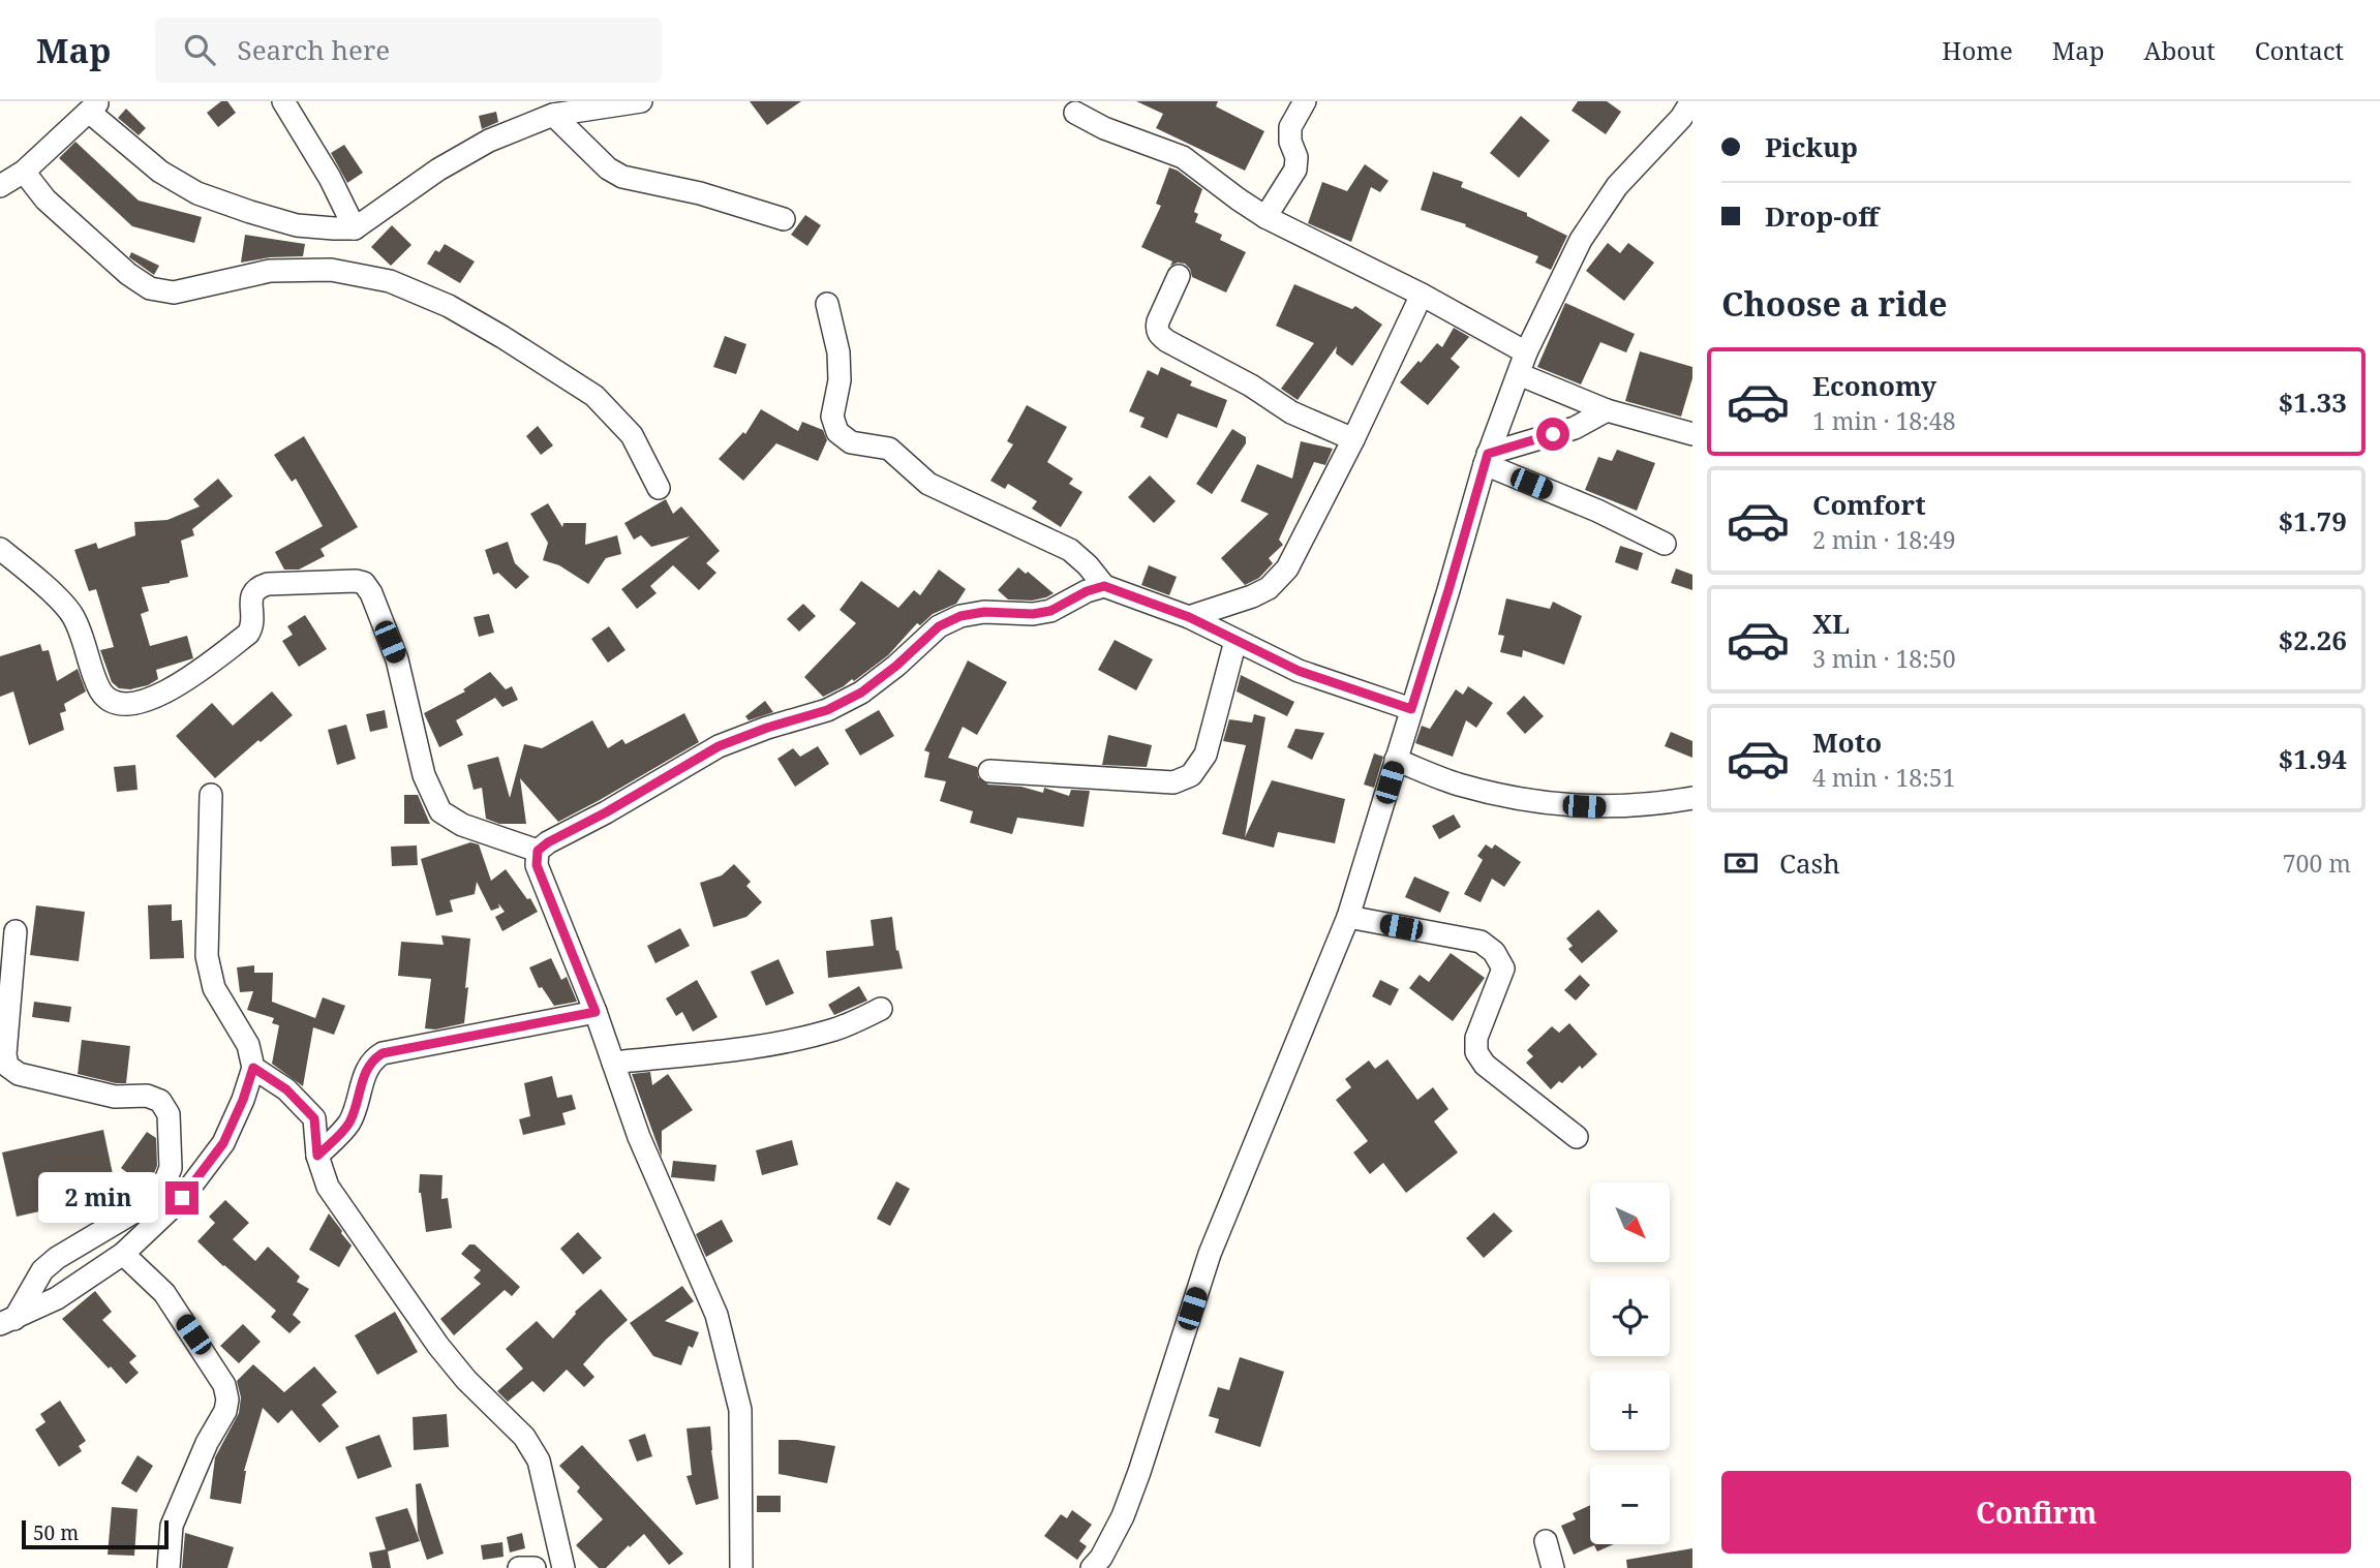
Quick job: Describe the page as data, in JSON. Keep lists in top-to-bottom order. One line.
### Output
{"scale_bar":"50 m","north":"bottom right","page":{"header":"Map","search":"Search here","nav":["Home","Map","About","Contact"],"banner":["Pickup","Drop-off"],"heading":"Choose a ride","list":[{"name":"Economy","note":"1 min · 18:48","value":"$1.33"},{"name":"Comfort","note":"2 min · 18:49","value":"$1.79"},{"name":"XL","note":"3 min · 18:50","value":"$2.26"},{"name":"Moto","note":"4 min · 18:51","value":"$1.94"}],"pay":["Cash","700 m"],"bubble":"2 min","map_buttons":["+","−"],"buttons":"Confirm","scale":"50 m"}}
